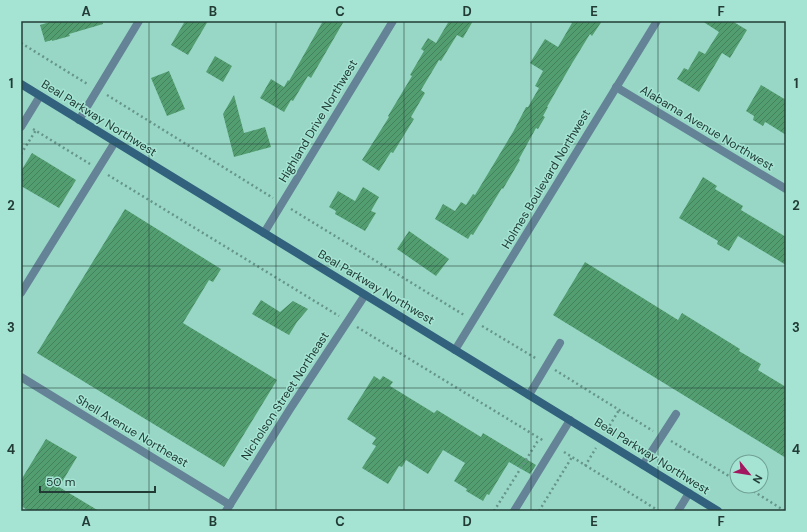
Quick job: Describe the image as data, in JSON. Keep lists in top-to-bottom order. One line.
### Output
{"streets":{"main road":["Beal Parkway Northwest"],"street":["Highland Drive Northwest","Alabama Avenue Northwest","Holmes Boulevard Northwest","Nicholson Street Northeast","Shell Avenue Northeast"]},"crossings":[["Beal Parkway Northwest","Highland Drive Northwest"],["Beal Parkway Northwest","Holmes Boulevard Northwest"],["Beal Parkway Northwest","Nicholson Street Northeast"],["Alabama Avenue Northwest","Holmes Boulevard Northwest"],["Nicholson Street Northeast","Shell Avenue Northeast"]],"scale_bar":"50 m","north":"bottom right","grid":{"columns":["A","B","C","D","E","F"],"rows":["1","2","3","4"]}}
